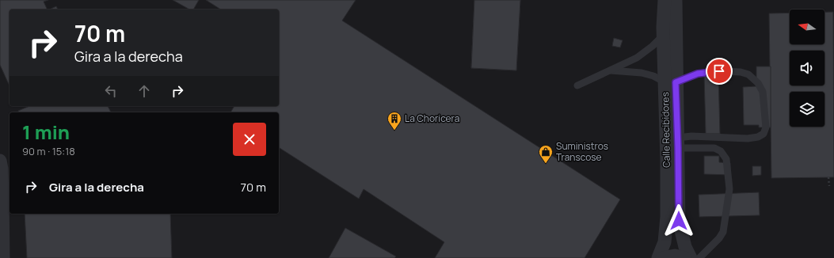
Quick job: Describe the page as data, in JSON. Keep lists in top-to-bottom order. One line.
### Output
{"streets":{"street":["Calle Recibidores"]},"places":{"building":["La Choricera"],"shop":["Suministros Transcose"]},"north":"left","page":{"turn":["70 m","Gira a la derecha"],"heading":["1 min","90 m · 15:18"],"list":[{"name":"Gira a la derecha","value":"70 m"}]}}
